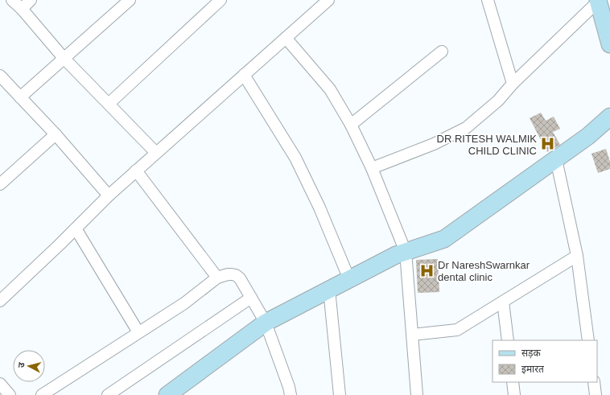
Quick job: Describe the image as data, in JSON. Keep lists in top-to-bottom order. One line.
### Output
{"places":{"hospital":["DR RITESH WALMIK CHILD CLINIC","Dr NareshSwarnkar dental clinic"]},"legend":["सड़क","इमारत"],"north":"left"}
